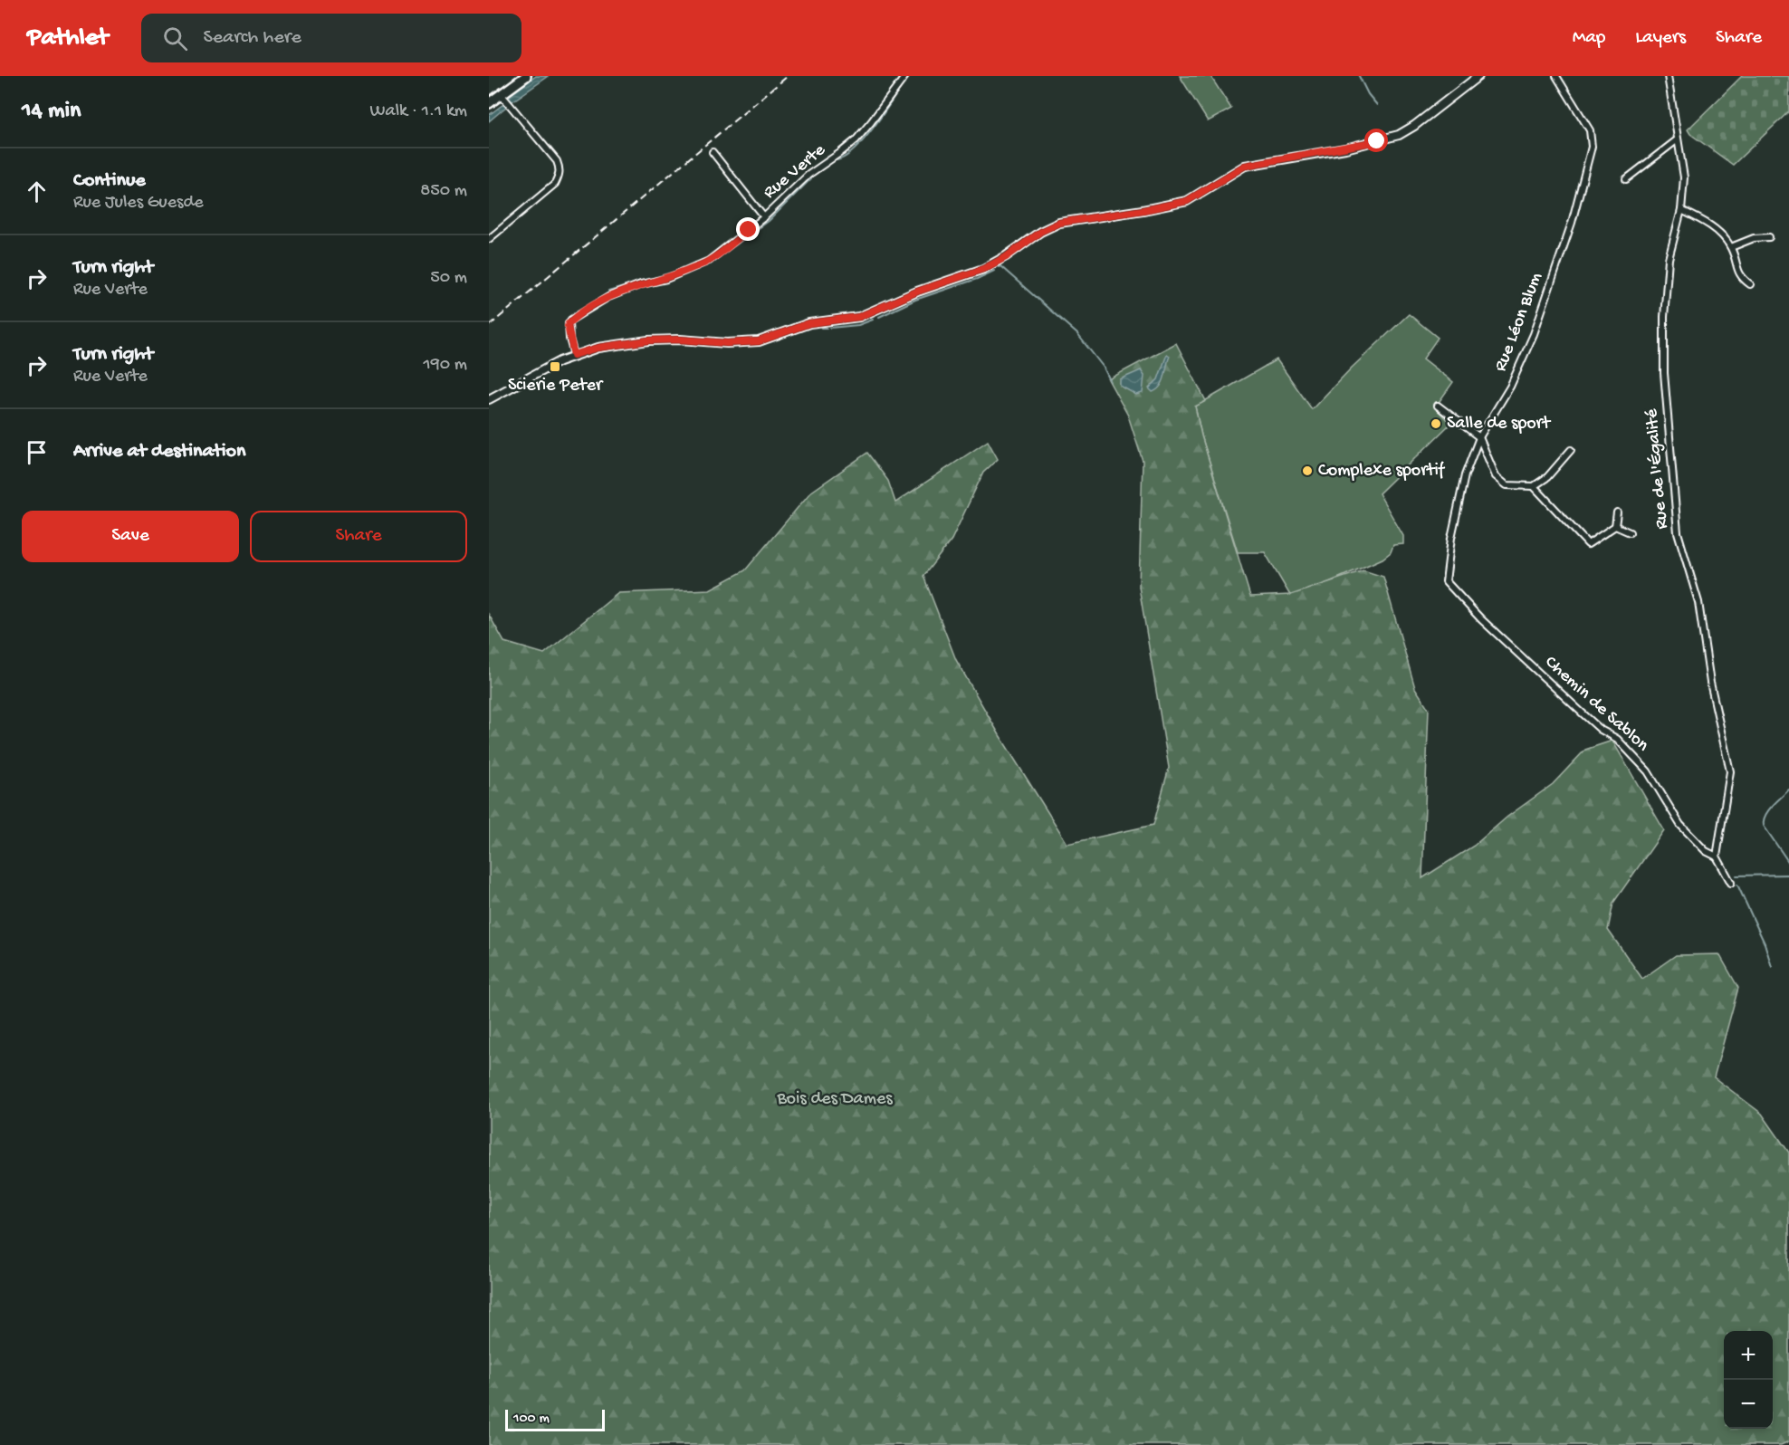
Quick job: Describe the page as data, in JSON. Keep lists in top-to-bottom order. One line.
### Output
{"streets":{"street":["Rue Verte","Rue Léon Blum","Rue de l'Égalité","Chemin de Sablon"]},"crossings":[["Rue Léon Blum","Chemin de Sablon"],["Rue de l'Égalité","Chemin de Sablon"]],"parks":["Bois des Dames"],"places":{"transit":["Scierie Peter"],"other":["Salle de sport","Complexe sportif"]},"scale_bar":"100 m","page":{"header":"Pathlet","search":"Search here","nav":["Map","Layers","Share"],"heading":["14 min","Walk · 1.1 km"],"list":[["Continue","Rue Jules Guesde","850 m"],["Turn right","Rue Verte","50 m"],["Turn right","Rue Verte","190 m"],"Arrive at destination"],"buttons":["Save","Share"],"map_buttons":["+","−"],"scale":"100 m"}}
